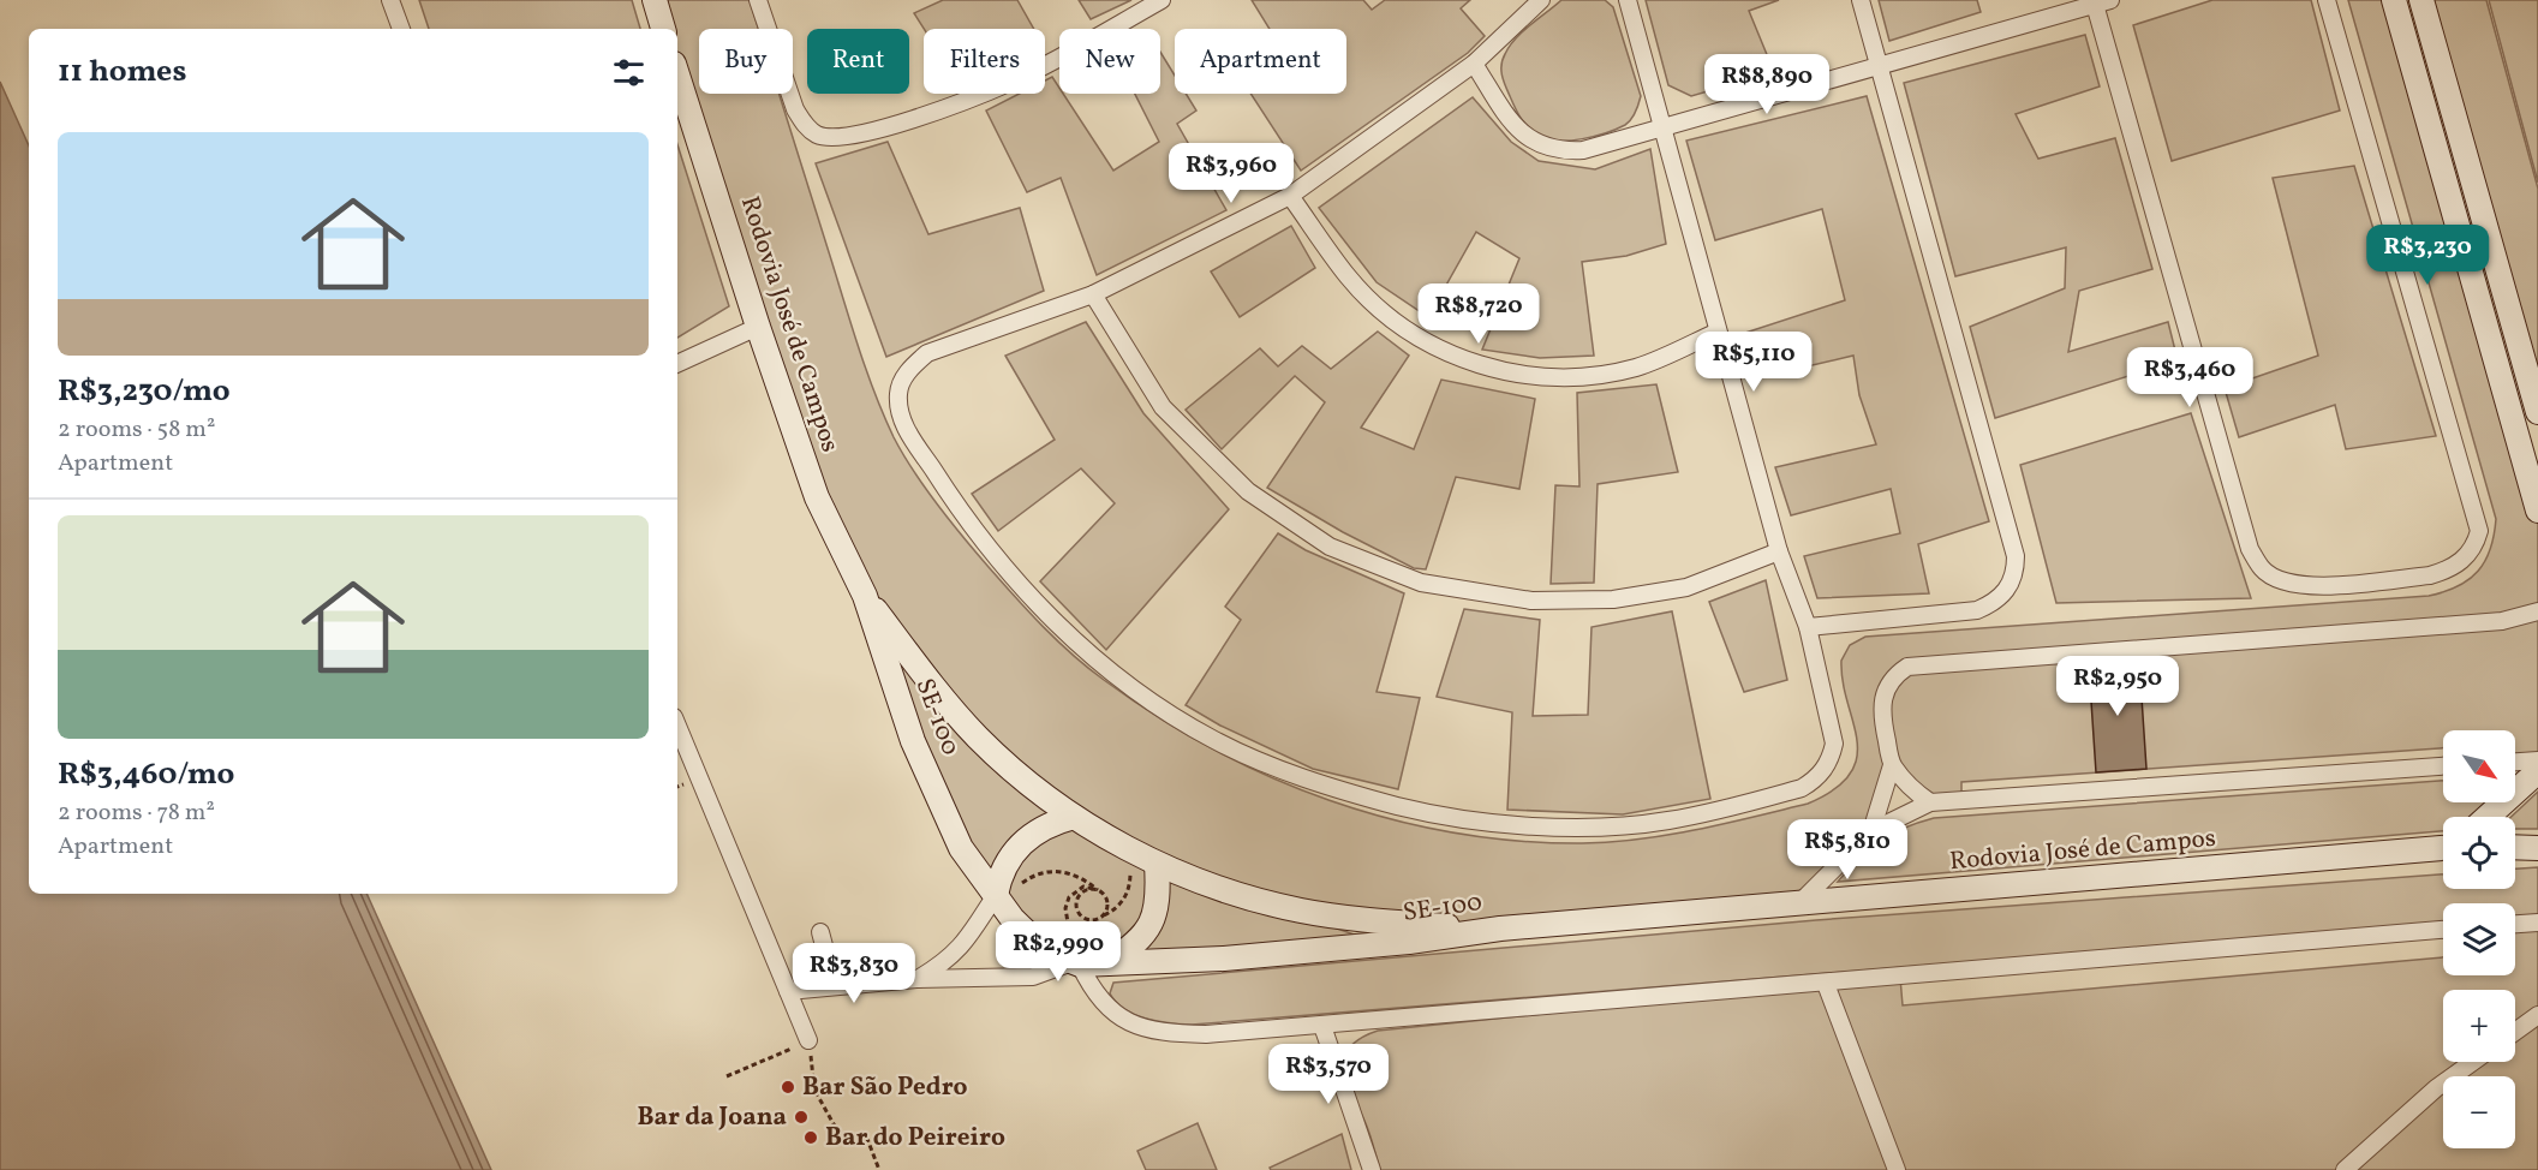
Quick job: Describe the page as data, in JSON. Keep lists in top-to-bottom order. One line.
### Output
{"streets":{"main road":["Rodovia José de Campos","SE-100"]},"crossings":[["Rodovia José de Campos","SE-100"]],"places":["Bar São Pedro","Bar da Joana","Bar do Peireiro"],"north":"bottom right","page":{"chip":["Buy","Rent","Filters","New","Apartment"],"heading":"11 homes","price":["R$8,890","R$3,960","R$3,230","R$8,720","R$5,110","R$3,460","R$2,950","R$5,810","R$2,990","R$3,830","R$3,570"],"list":[{"name":"R$3,230/mo","note":"2 rooms · 58 m² · Apartment"},{"name":"R$3,460/mo","note":"2 rooms · 78 m² · Apartment"}],"map_buttons":["+","−"]}}
